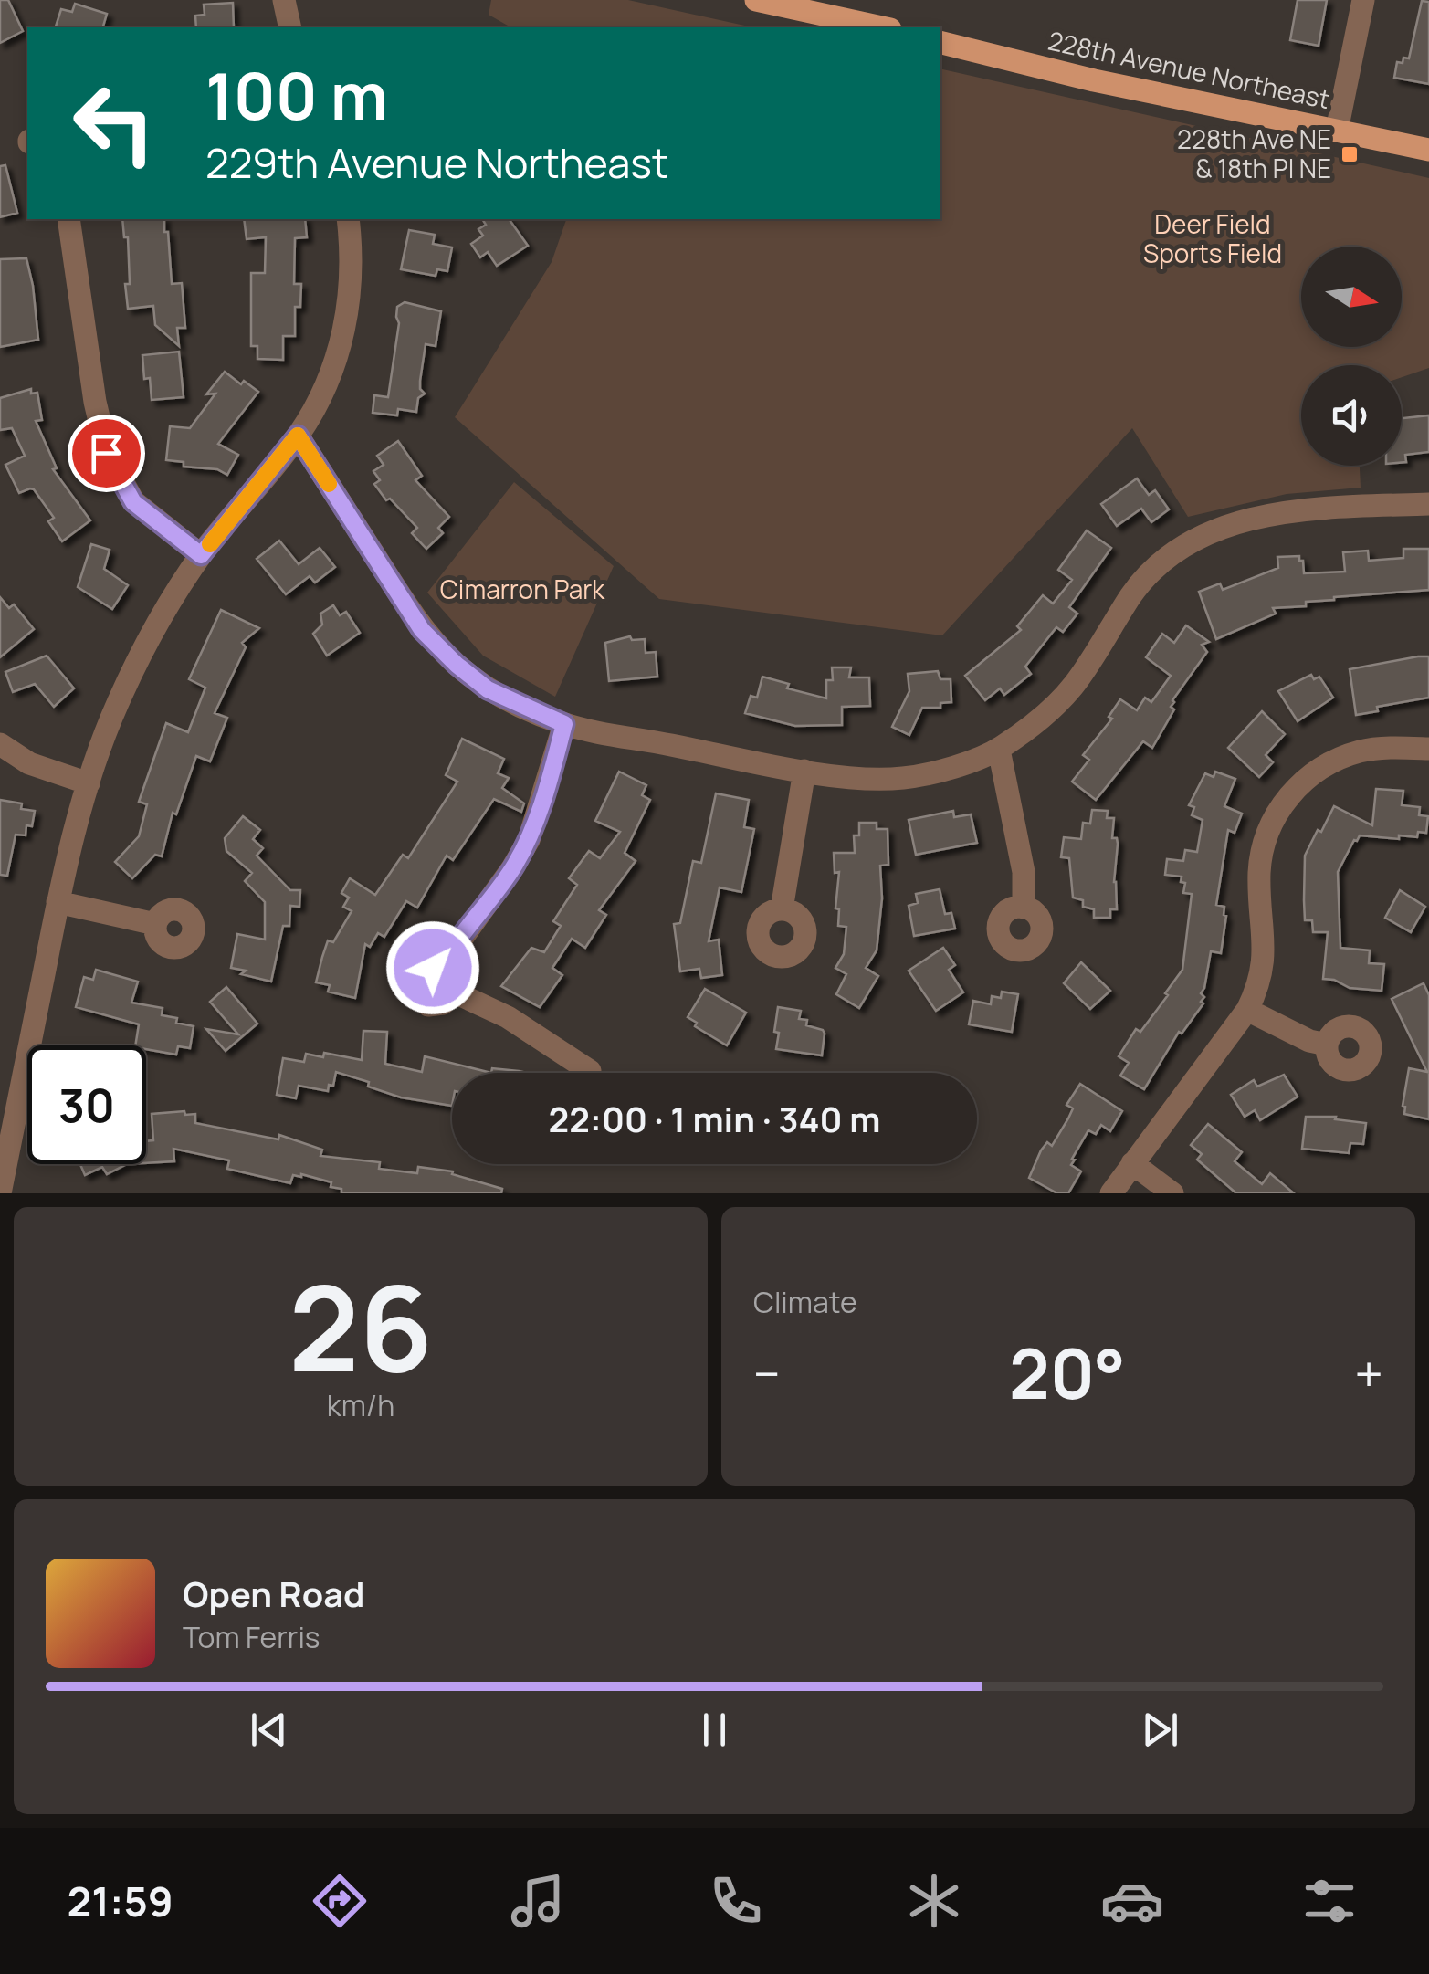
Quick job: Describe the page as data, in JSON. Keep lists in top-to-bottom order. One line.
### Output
{"streets":{"main road":["228th Avenue Northeast"]},"parks":["Deer Field Sports Field","Cimarron Park"],"places":{"transit":["228th Ave NE & 18th Pl NE"]},"north":"right","page":{"turn":["100 m","229th Avenue Northeast"],"limit":"30","trip":"22:00 · 1 min · 340 m","tile":[["26","km/h"],"Climate"],"heat":["−","20°","+"],"song":["Open Road","Tom Ferris"],"tabs":"21:59"}}
